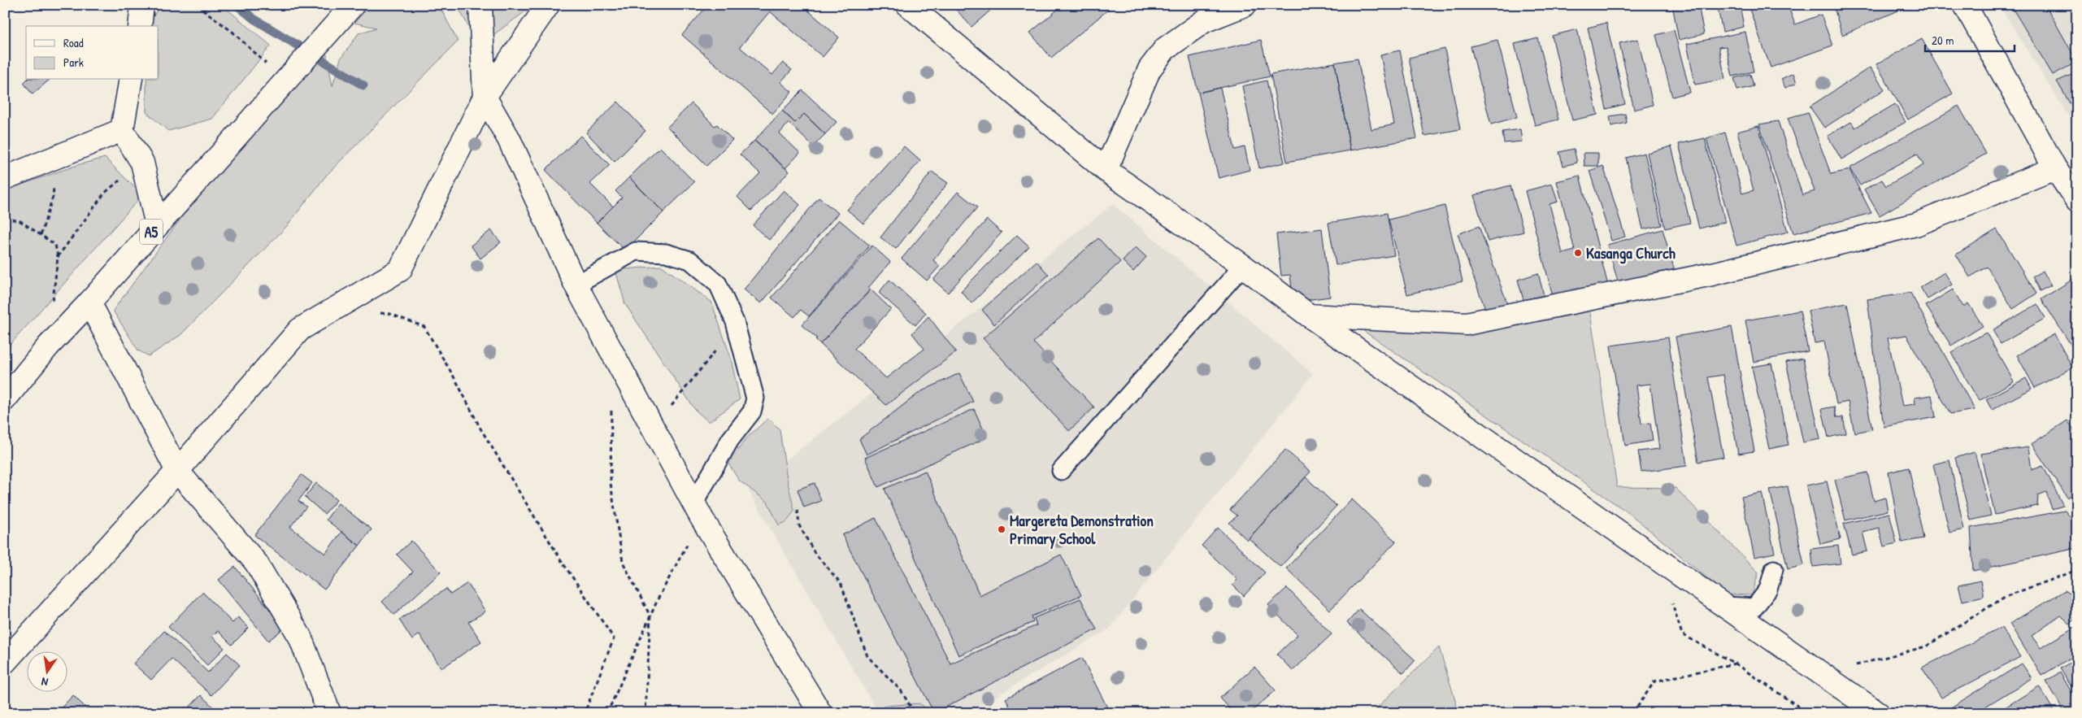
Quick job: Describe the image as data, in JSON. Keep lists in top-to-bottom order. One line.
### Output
{"streets":{"main road":["A5"]},"places":["Kasanga Church","Margereta Demonstration Primary School"],"legend":["Road","Park"],"scale_bar":"20 m","north":"bottom"}
